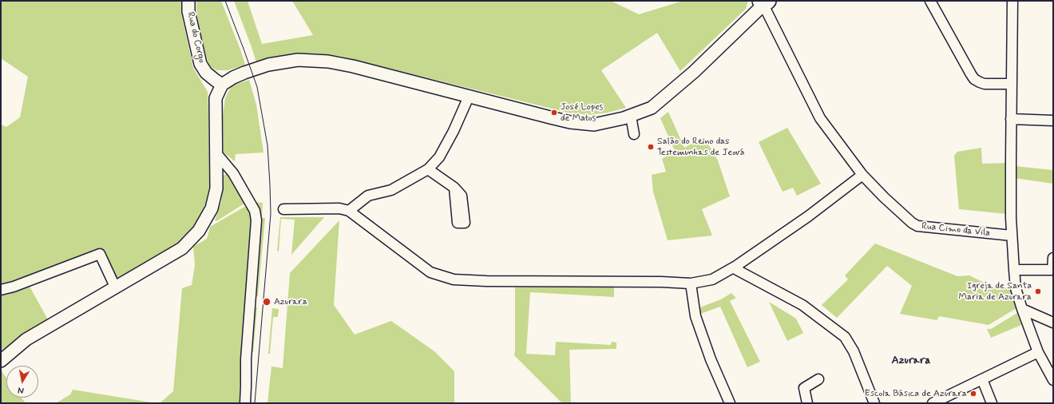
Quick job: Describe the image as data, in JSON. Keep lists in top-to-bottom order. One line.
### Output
{"streets":{"street":["Rua do Corgo","Rua Cimo da Vila"]},"districts":["Azurara"],"places":["José Lopes de Matos","Salão do Reino das Testemunhas de Jeová","Igreja de Santa Maria de Azurara","Azurara","Escola Básica de Azurara"],"north":"bottom"}
